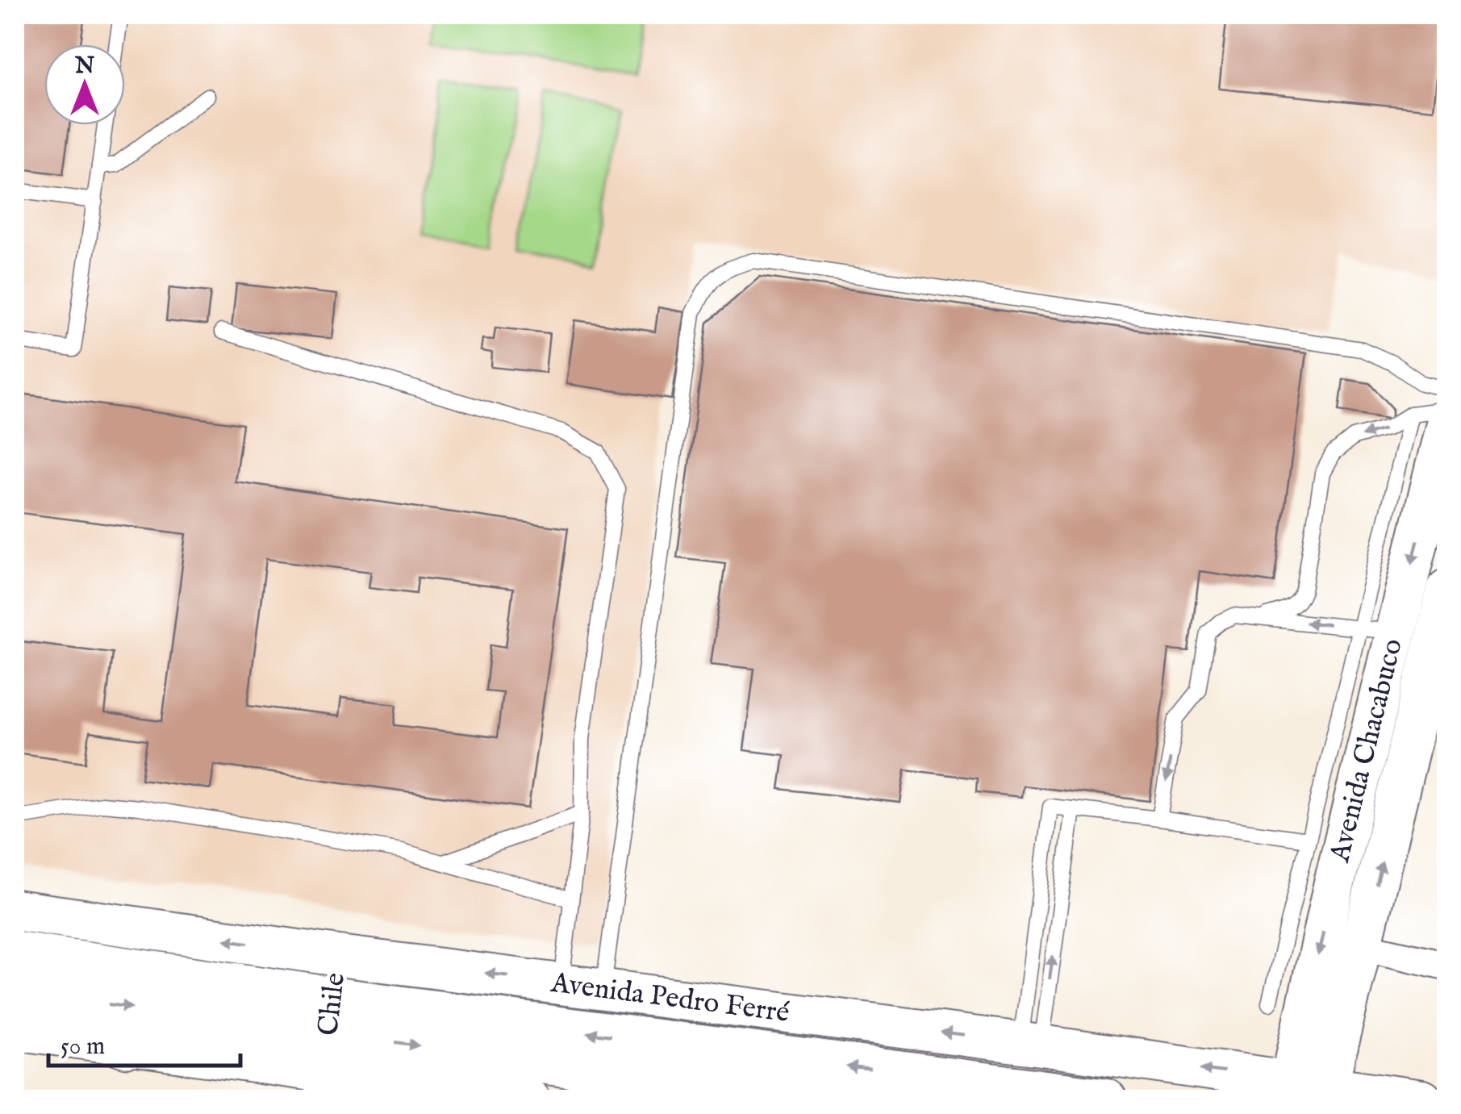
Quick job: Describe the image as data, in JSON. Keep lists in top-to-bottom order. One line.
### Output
{"streets":{"highway":["Avenida Pedro Ferré"],"main road":["Avenida Chacabuco"],"street":["Chile"]},"crossings":[["Avenida Chacabuco","Avenida Pedro Ferré"],["Avenida Pedro Ferré","Chile"]],"scale_bar":"50 m","north":"top"}
